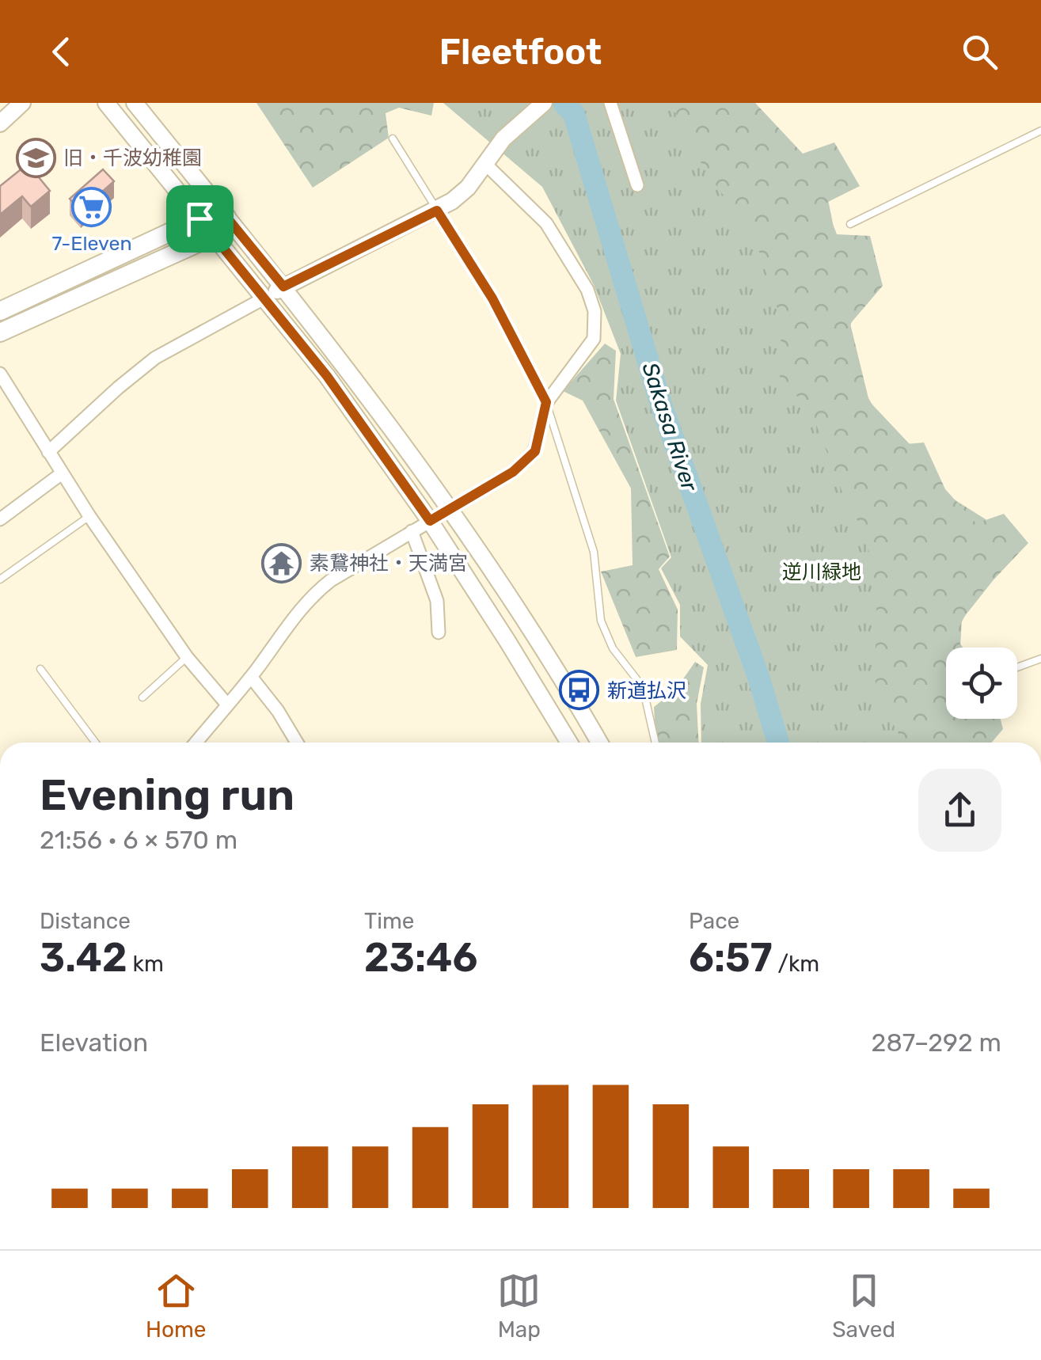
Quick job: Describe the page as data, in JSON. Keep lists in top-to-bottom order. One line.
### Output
{"water":["Sakasa River"],"parks":["逆川緑地"],"places":{"school or university":["旧・千波幼稚園"],"supermarket":["7-Eleven"],"temple":["素鵞神社・天満宮"],"bus stop":["新道払沢"]},"page":{"header":"Fleetfoot","heading":["Evening run","21:56 · 6 × 570 m"],"stats":[["Distance","3.42 km"],["Time","23:46"],["Pace","6:57 /km"]],"chart":["Elevation","287–292 m"],"tabs":["Home","Map","Saved"]}}
